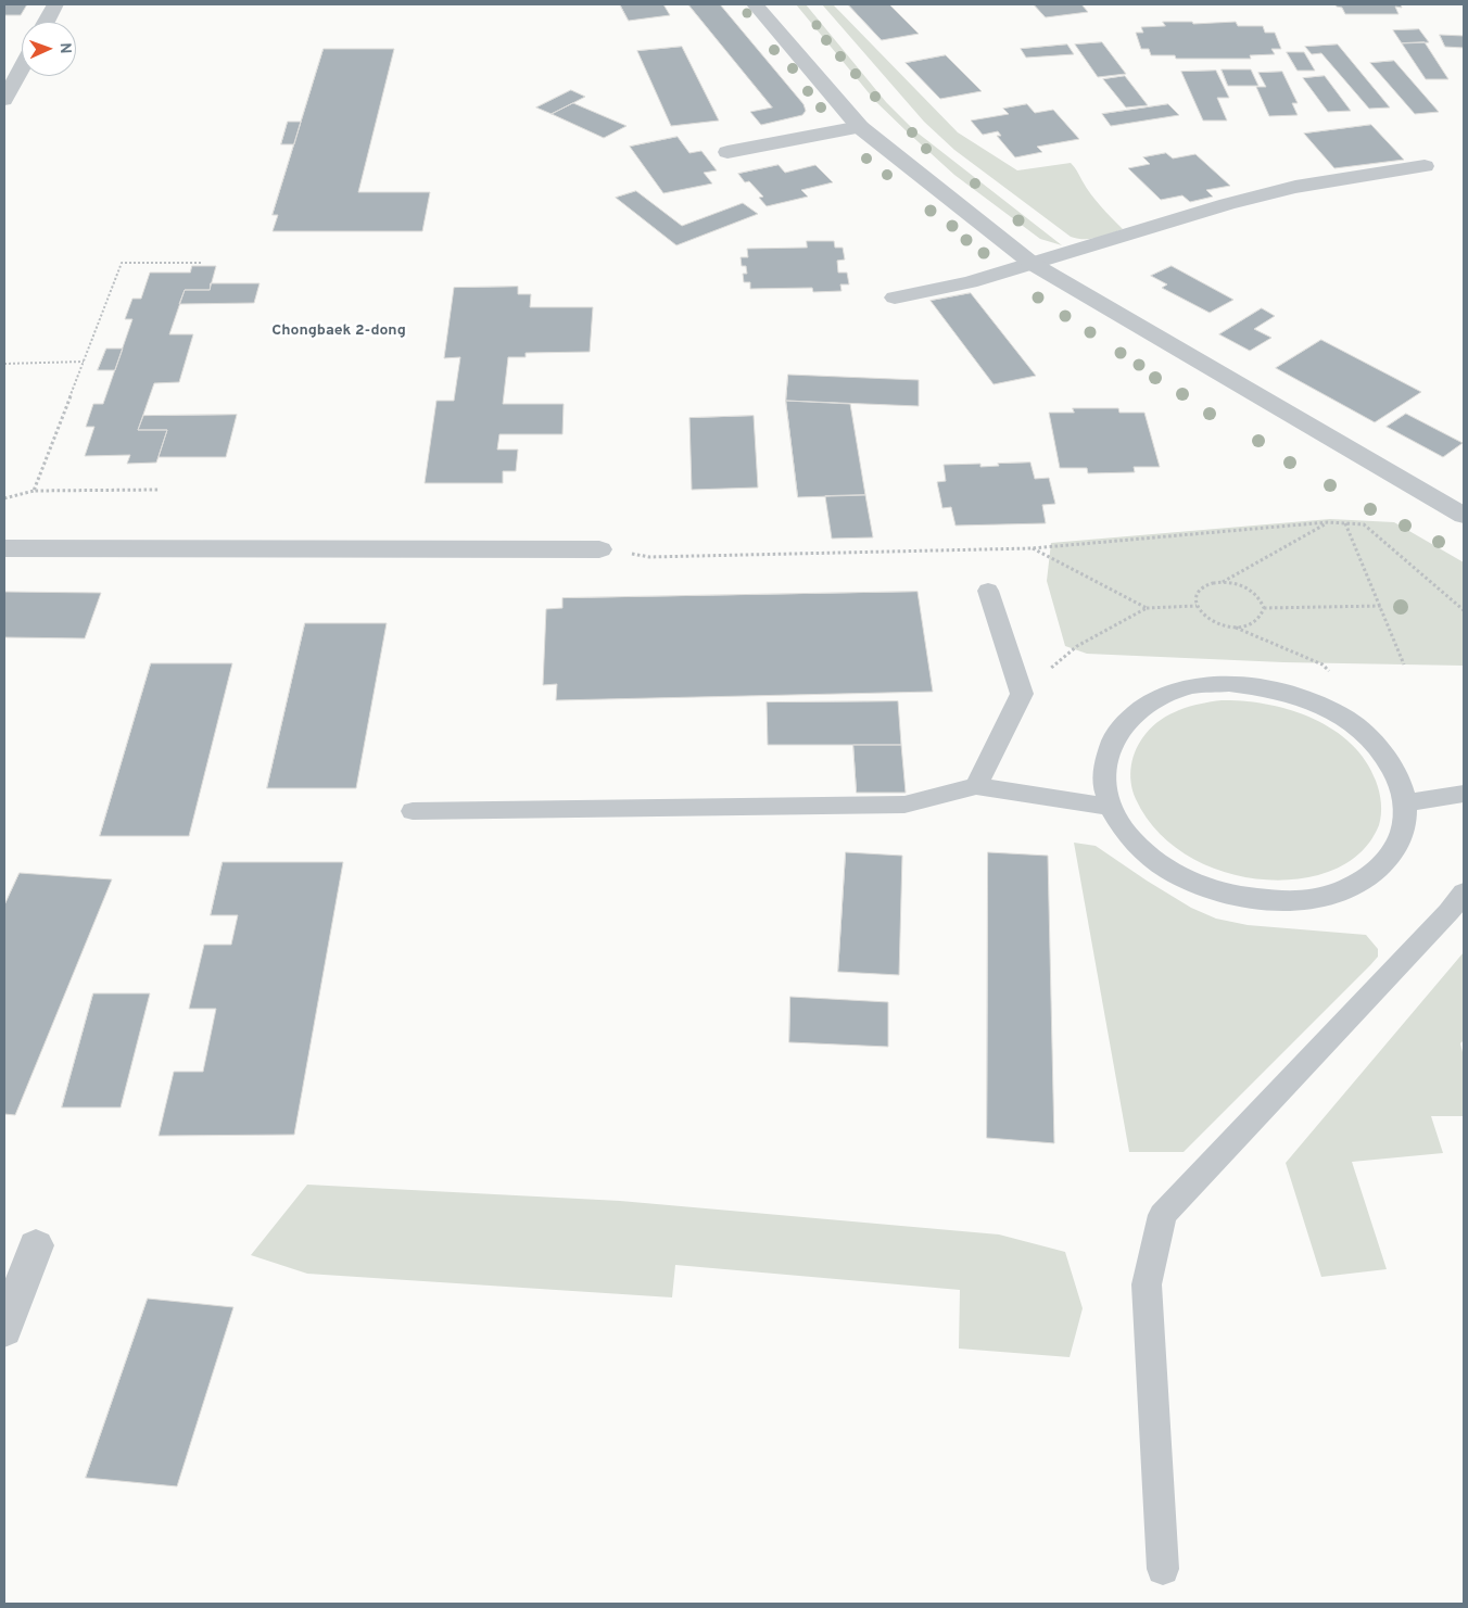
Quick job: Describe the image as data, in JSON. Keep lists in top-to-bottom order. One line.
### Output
{"districts":["Chongbaek 2-dong"],"north":"right"}
